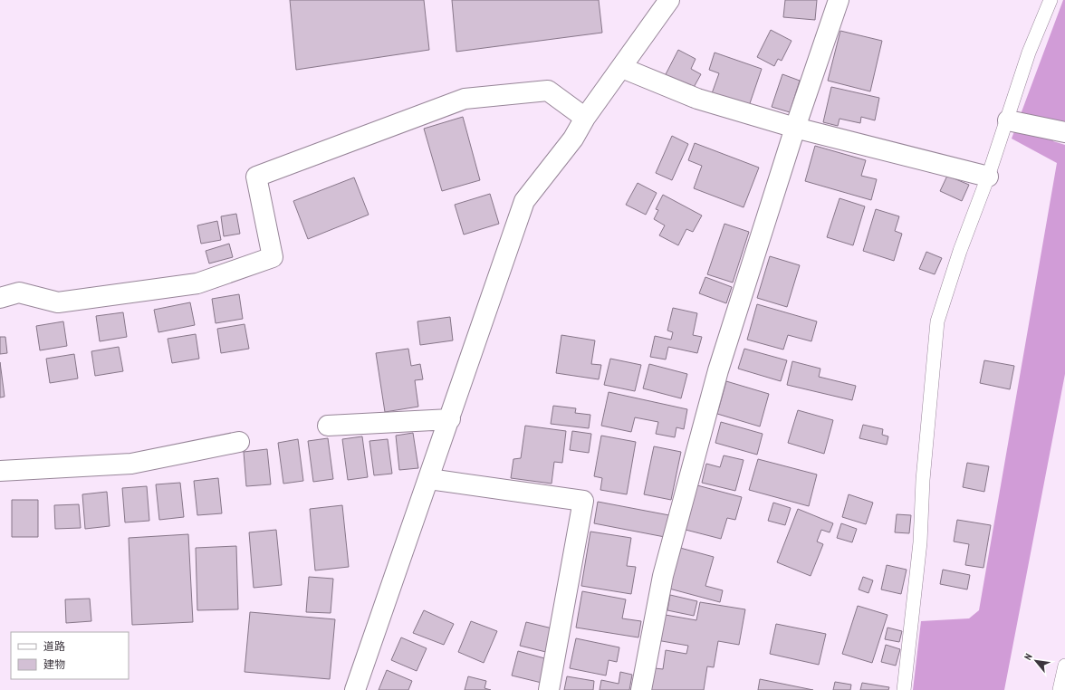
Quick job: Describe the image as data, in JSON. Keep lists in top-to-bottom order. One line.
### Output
{"legend":["道路","建物"],"north":"top left"}
